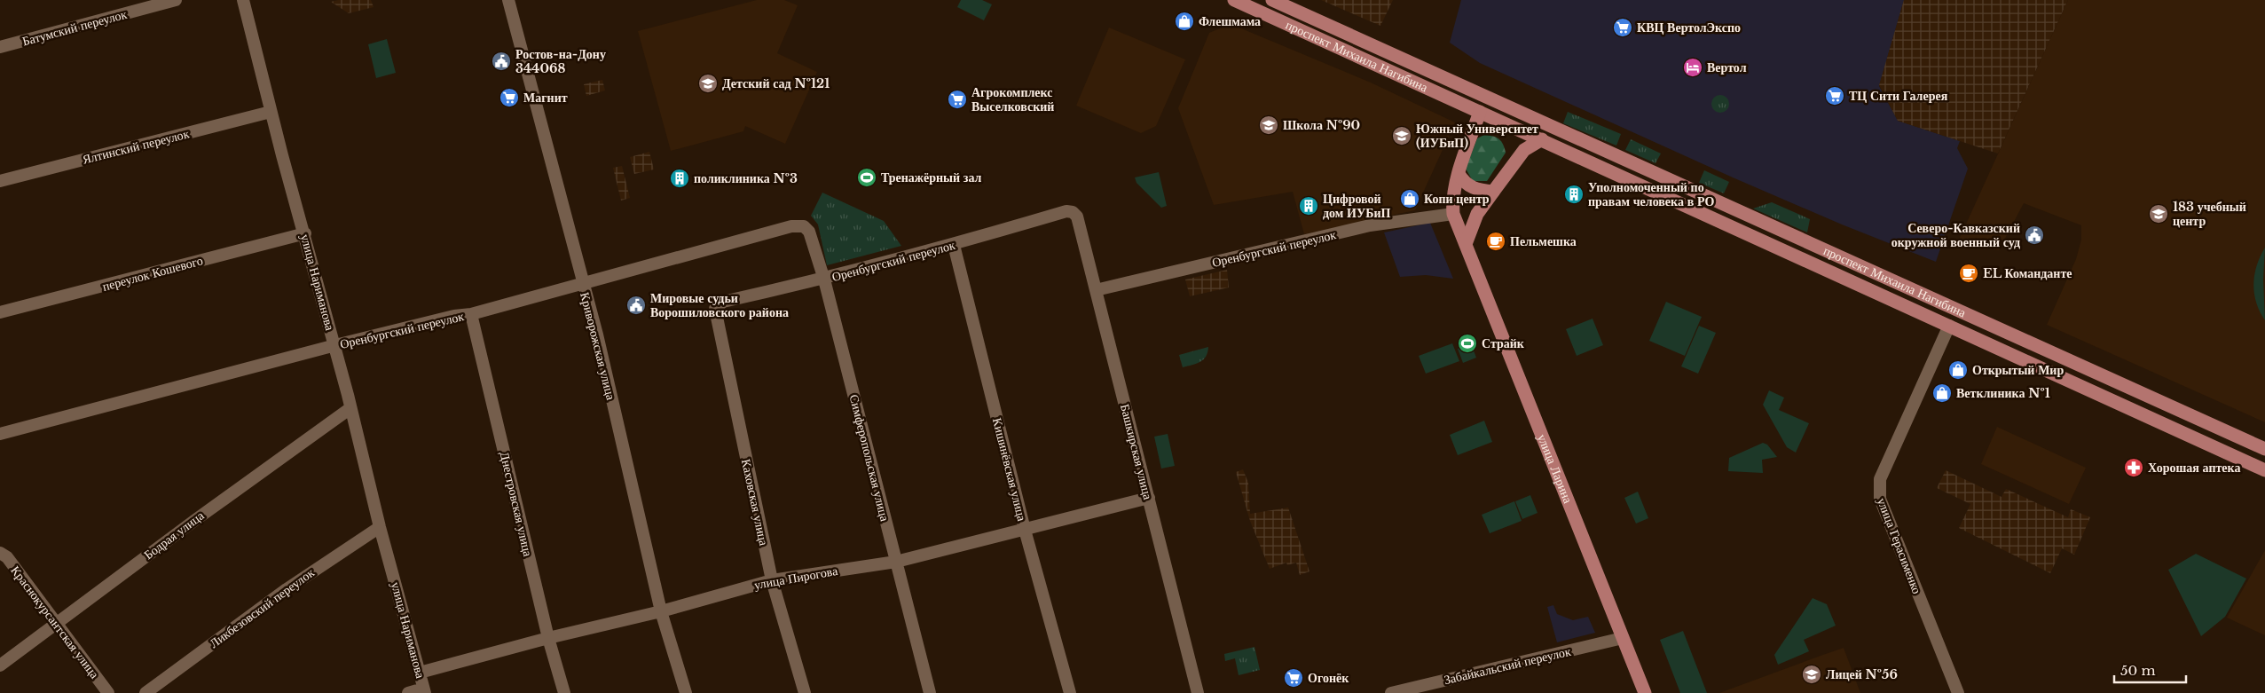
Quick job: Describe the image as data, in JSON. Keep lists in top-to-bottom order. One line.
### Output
{"streets":{"main road":["проспект Михаила Нагибина","улица Ларина"],"street":["Батумский переулок","Ялтинский переулок","Оренбургский переулок","переулок Кошевого","улица Нариманова","Криворожская улица","Башкирская улица","Симферопольская улица","Кишинёвская улица","Каховская улица","Днестровская улица","Бодрая улица","улица Герасименко","улица Пирогова","Ликбезовский переулок","Краснокурсантская улица","Забайкальский переулок"]},"crossings":[["проспект Михаила Нагибина","улица Герасименко"],["Ялтинский переулок","улица Нариманова"],["Оренбургский переулок","улица Нариманова"],["Оренбургский переулок","Криворожская улица"],["Оренбургский переулок","Башкирская улица"],["Оренбургский переулок","Симферопольская улица"],["Оренбургский переулок","улица Ларина"],["Оренбургский переулок","Кишинёвская улица"],["Оренбургский переулок","Каховская улица"],["Оренбургский переулок","Днестровская улица"],["переулок Кошевого","улица Нариманова"],["улица Нариманова","Бодрая улица"],["улица Нариманова","улица Пирогова"],["улица Нариманова","Ликбезовский переулок"],["Криворожская улица","улица Пирогова"],["Башкирская улица","улица Пирогова"],["Симферопольская улица","улица Пирогова"],["улица Ларина","Забайкальский переулок"],["Кишинёвская улица","улица Пирогова"],["Каховская улица","улица Пирогова"],["Днестровская улица","улица Пирогова"],["Бодрая улица","Краснокурсантская улица"]],"places":{"shop":["Флешмама","Копи центр","Открытый Мир","Ветклиника №1"],"supermarket":["КВЦ ВертолЭкспо","ТЦ Сити Галерея","Магнит","Агрокомплекс Выселковский","Огонёк"],"public building":["Ростов-на-Дону 344068","Северо-Кавказский окружной военный суд","Мировые судьи Ворошиловского района"],"hotel":["Вертол"],"school or university":["Детский сад №121","Школа №90","Южный Университет (ИУБиП)","183 учебный центр","Лицей №56"],"sports":["Тренажёрный зал","Страйк"],"building":["поликлиника №3","Уполномоченный по правам человека в РО","Цифровой дом ИУБиП"],"cafe":["Пельмешка","EL Команданте"],"pharmacy":["Хорошая аптека"]},"scale_bar":"50 m"}
